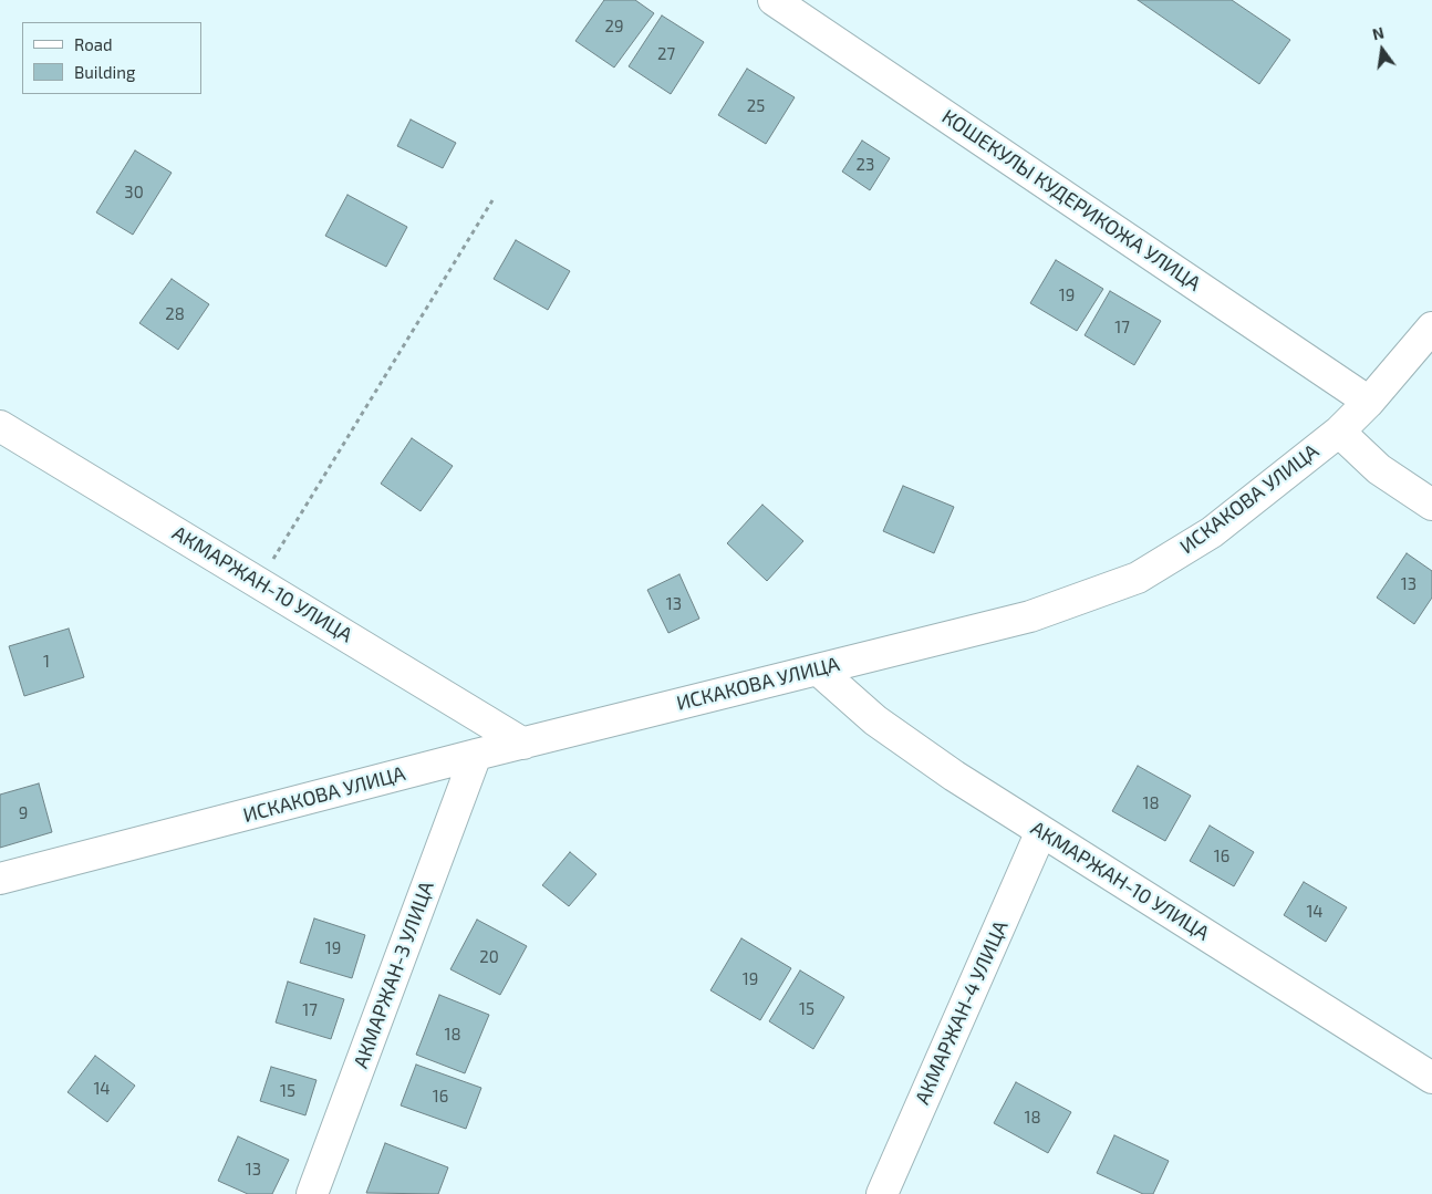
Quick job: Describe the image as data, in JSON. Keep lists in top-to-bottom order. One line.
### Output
{"streets":{"street":["КОШЕКУЛЫ КУДЕРИКОЖА УЛИЦА","ИСКАКОВА УЛИЦА","АКМАРЖАН-10 УЛИЦА","АКМАРЖАН-3 УЛИЦА","АКМАРЖАН-4 УЛИЦА"]},"crossings":[["КОШЕКУЛЫ КУДЕРИКОЖА УЛИЦА","ИСКАКОВА УЛИЦА"],["ИСКАКОВА УЛИЦА","АКМАРЖАН-10 УЛИЦА"],["ИСКАКОВА УЛИЦА","АКМАРЖАН-3 УЛИЦА"],["АКМАРЖАН-10 УЛИЦА","АКМАРЖАН-4 УЛИЦА"]],"house_numbers":["29","27","25","23","30","19","28","17","13","13","1","18","9","16","14","19","20","19","15","17","18","14","15","16","18","13"],"legend":["Road","Building"],"north":"top"}
